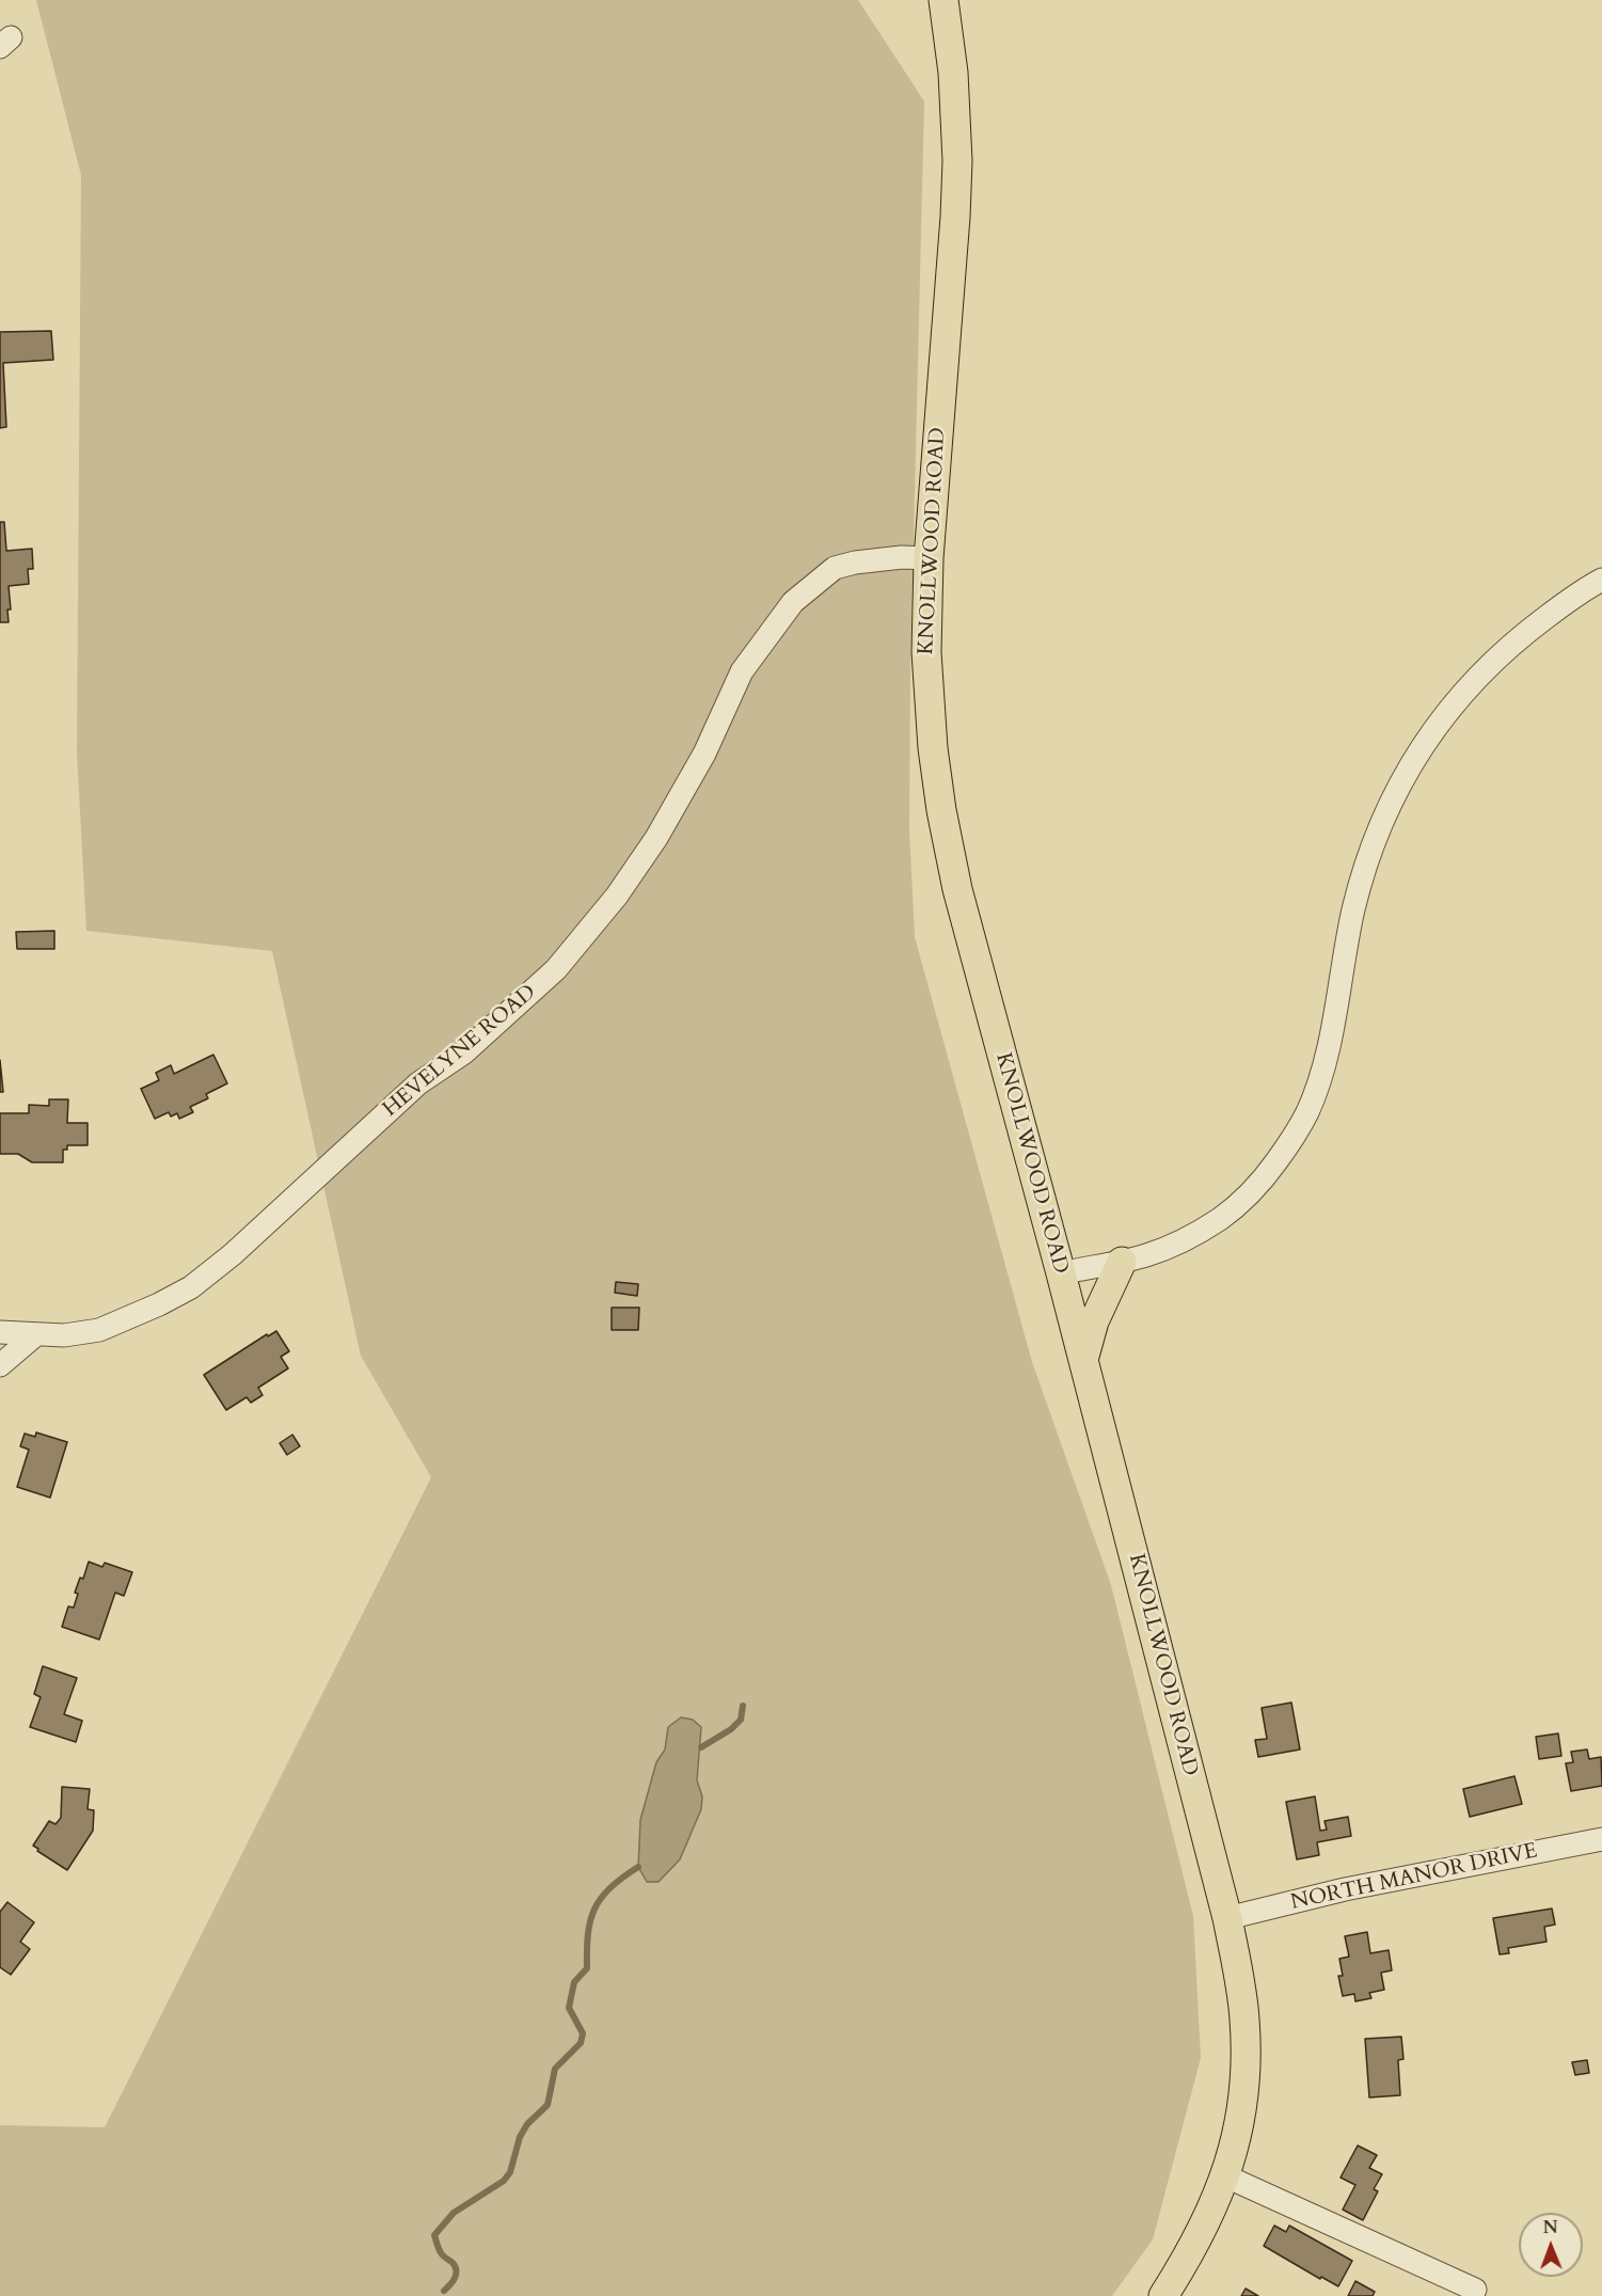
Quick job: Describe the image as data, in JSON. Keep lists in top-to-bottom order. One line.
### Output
{"streets":{"main road":["KNOLLWOOD ROAD"],"street":["HEVELYNE ROAD","NORTH MANOR DRIVE"]},"crossings":[["KNOLLWOOD ROAD","HEVELYNE ROAD"],["KNOLLWOOD ROAD","NORTH MANOR DRIVE"]],"north":"top"}
